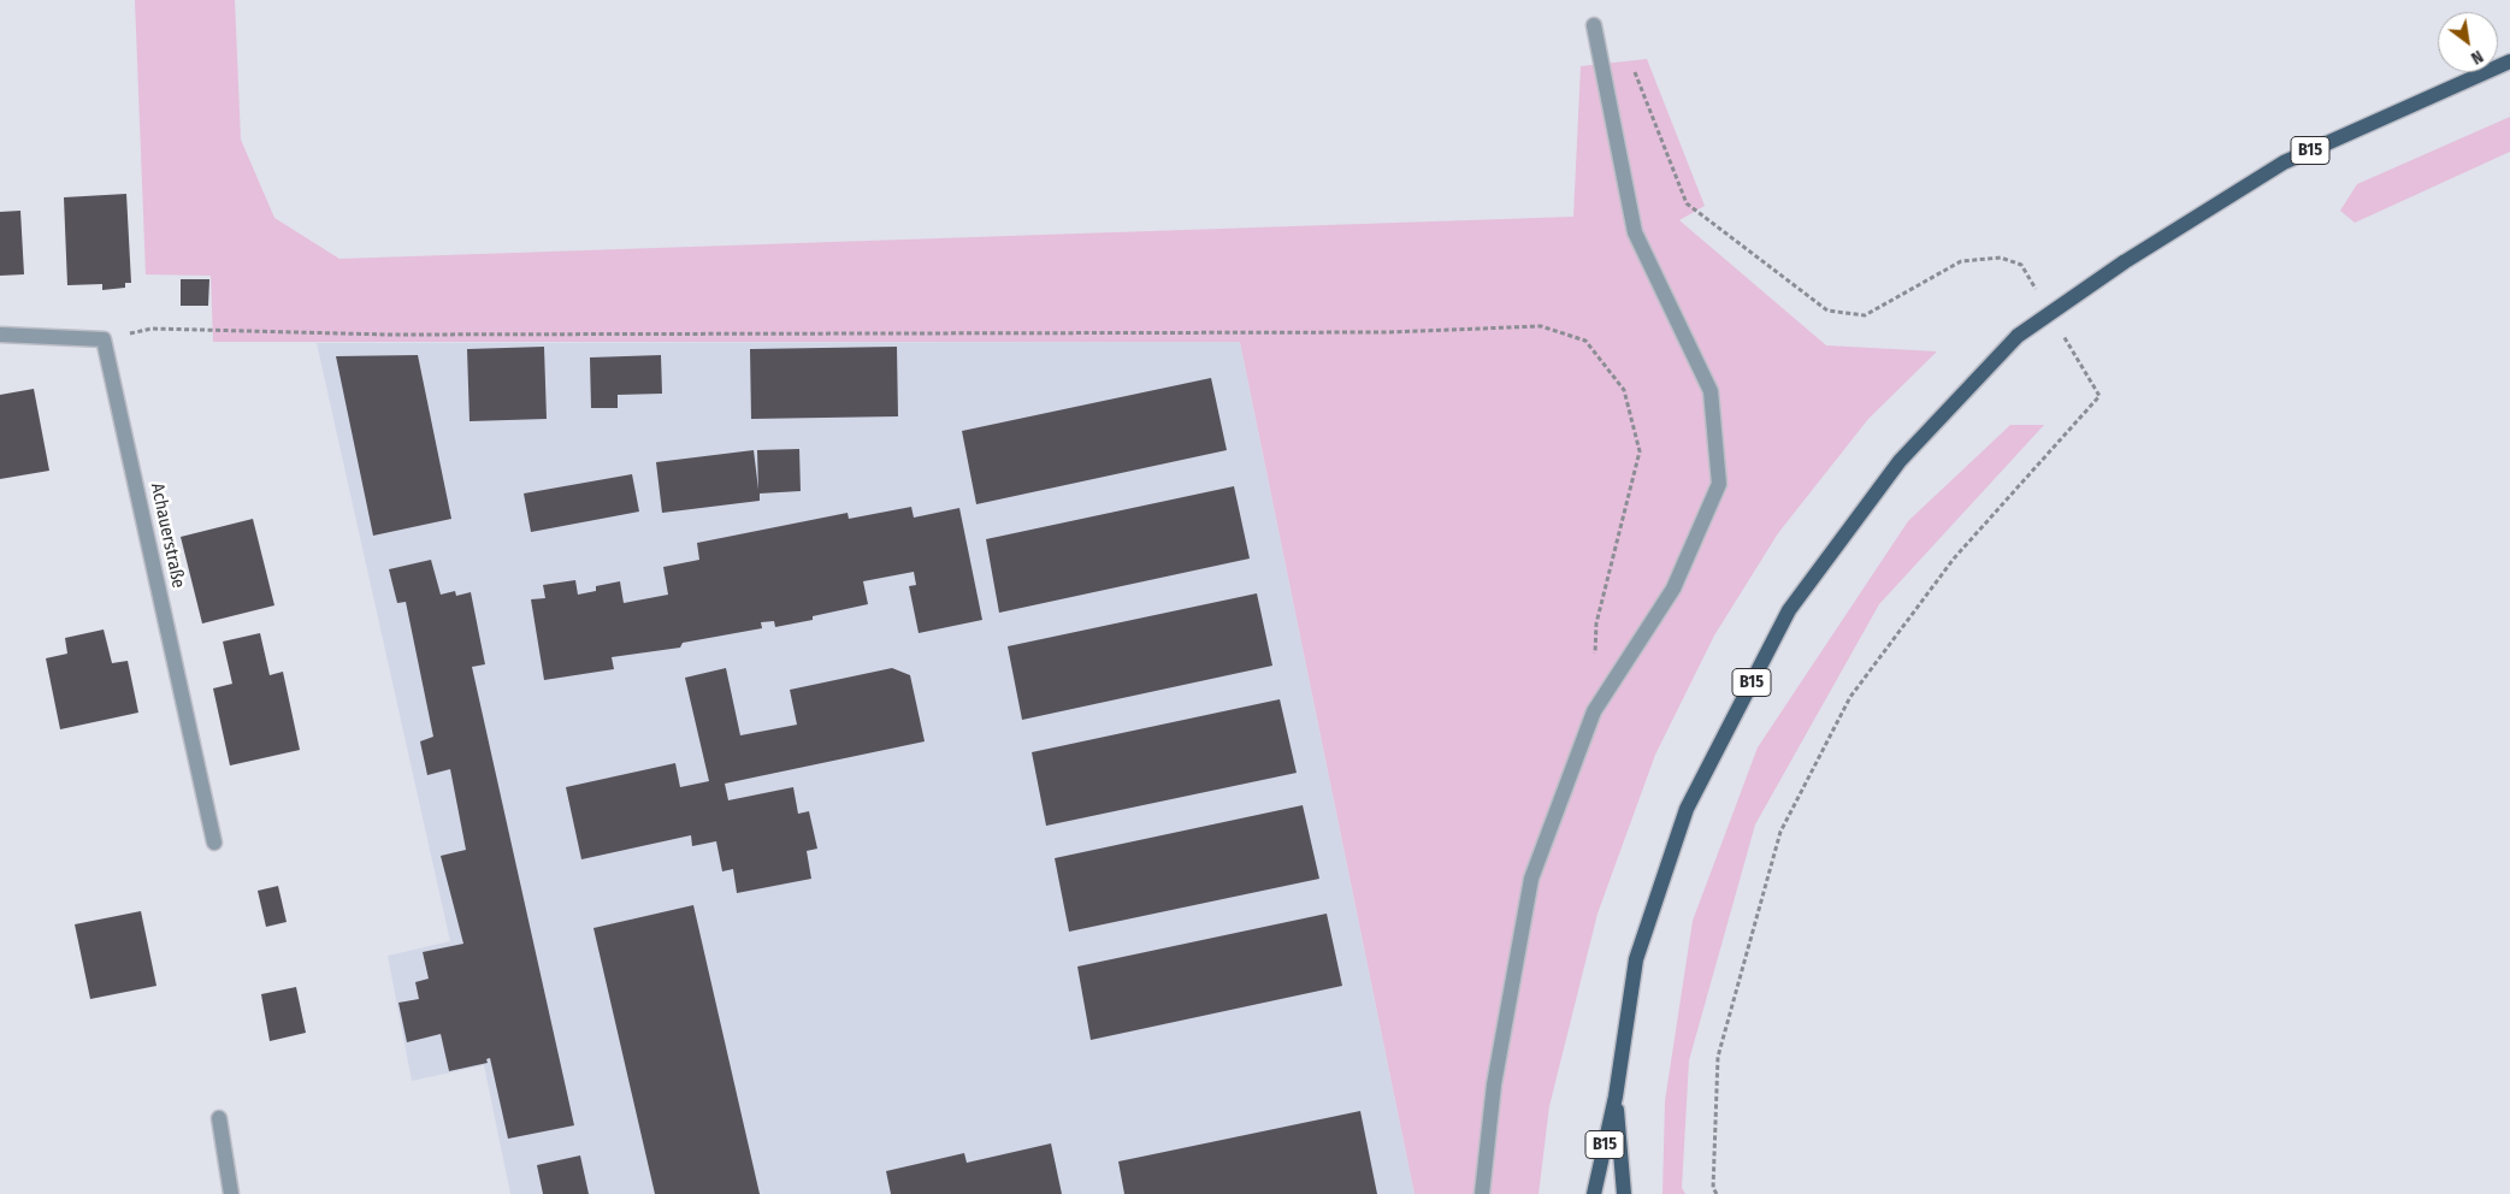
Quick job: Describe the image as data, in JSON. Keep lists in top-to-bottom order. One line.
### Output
{"streets":{"main road":["B15"],"street":["Achauerstraße"]},"north":"bottom right"}
